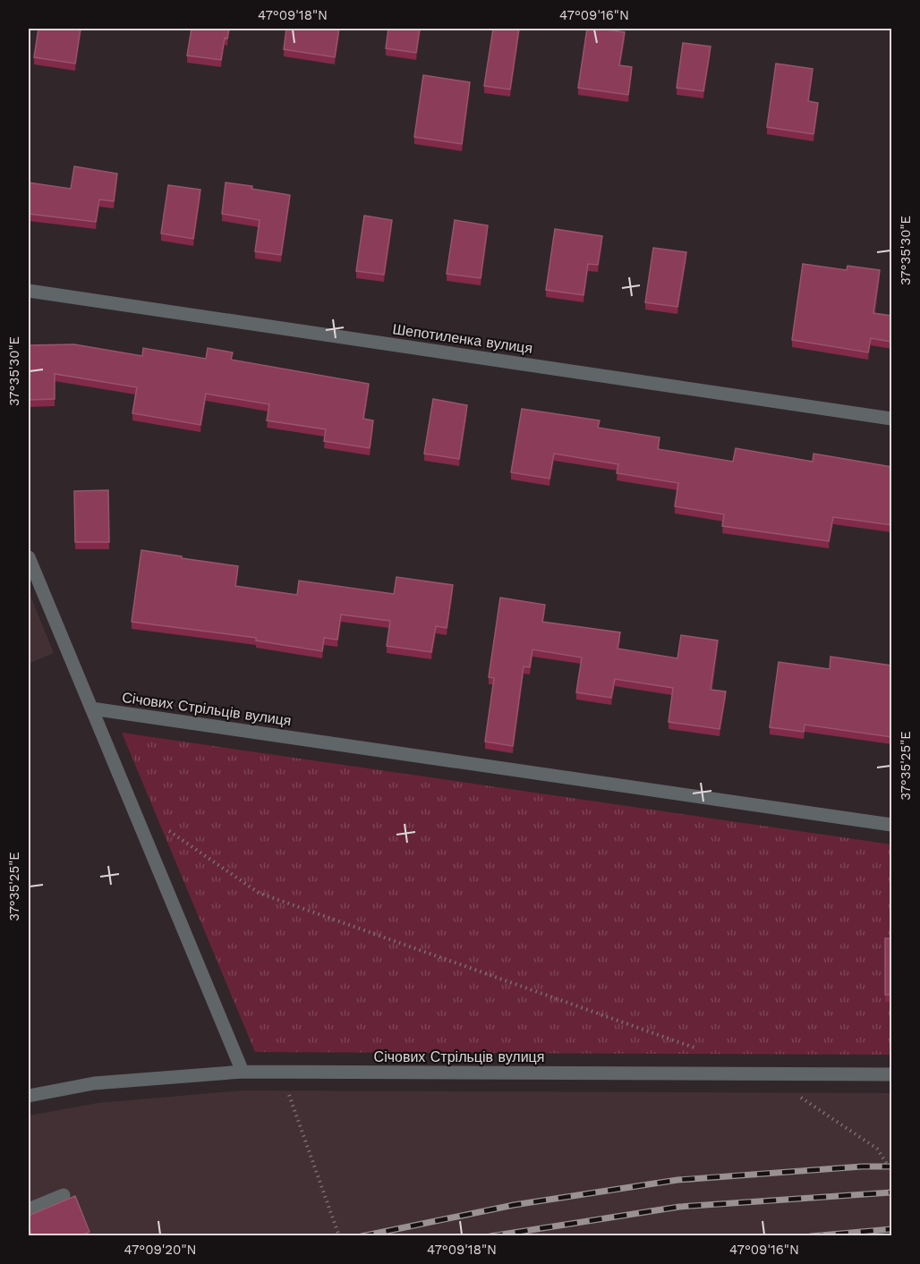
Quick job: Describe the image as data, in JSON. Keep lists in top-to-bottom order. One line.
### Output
{"streets":{"street":["Шепотиленка вулиця","Січових Стрільців вулиця"]},"coordinates":["47°09'18\"N","47°09'16\"N","37°35'30\"E","37°35'25\"E","47°09'20\"N"]}
